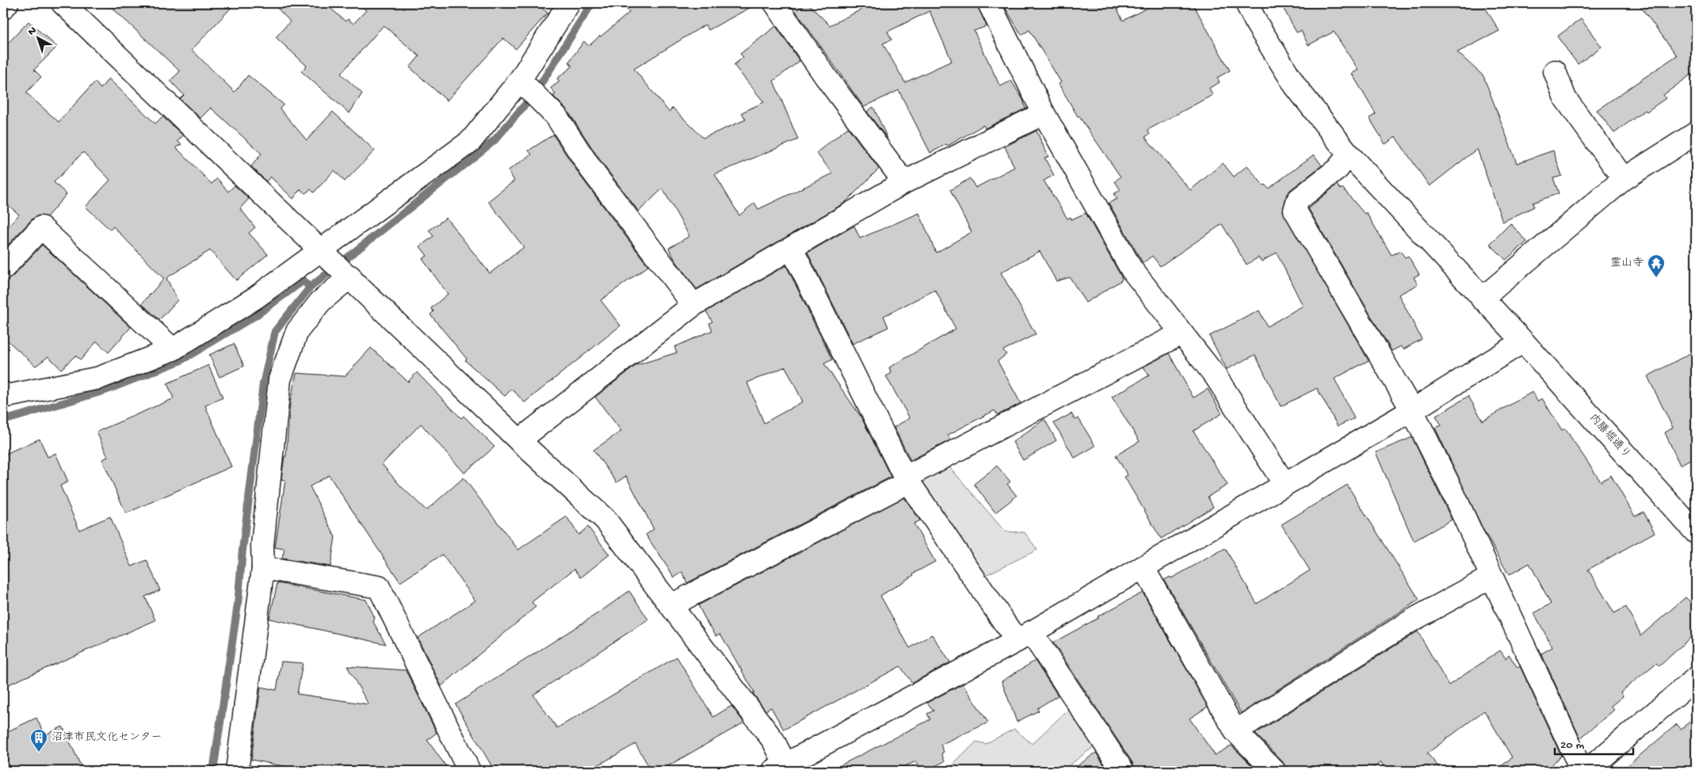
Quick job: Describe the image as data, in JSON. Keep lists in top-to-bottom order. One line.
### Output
{"streets":{"street":["内膳堀通り"]},"places":{"temple":["霊山寺"],"building":["沼津市民文化センター"]},"scale_bar":"20 m","north":"top left"}
